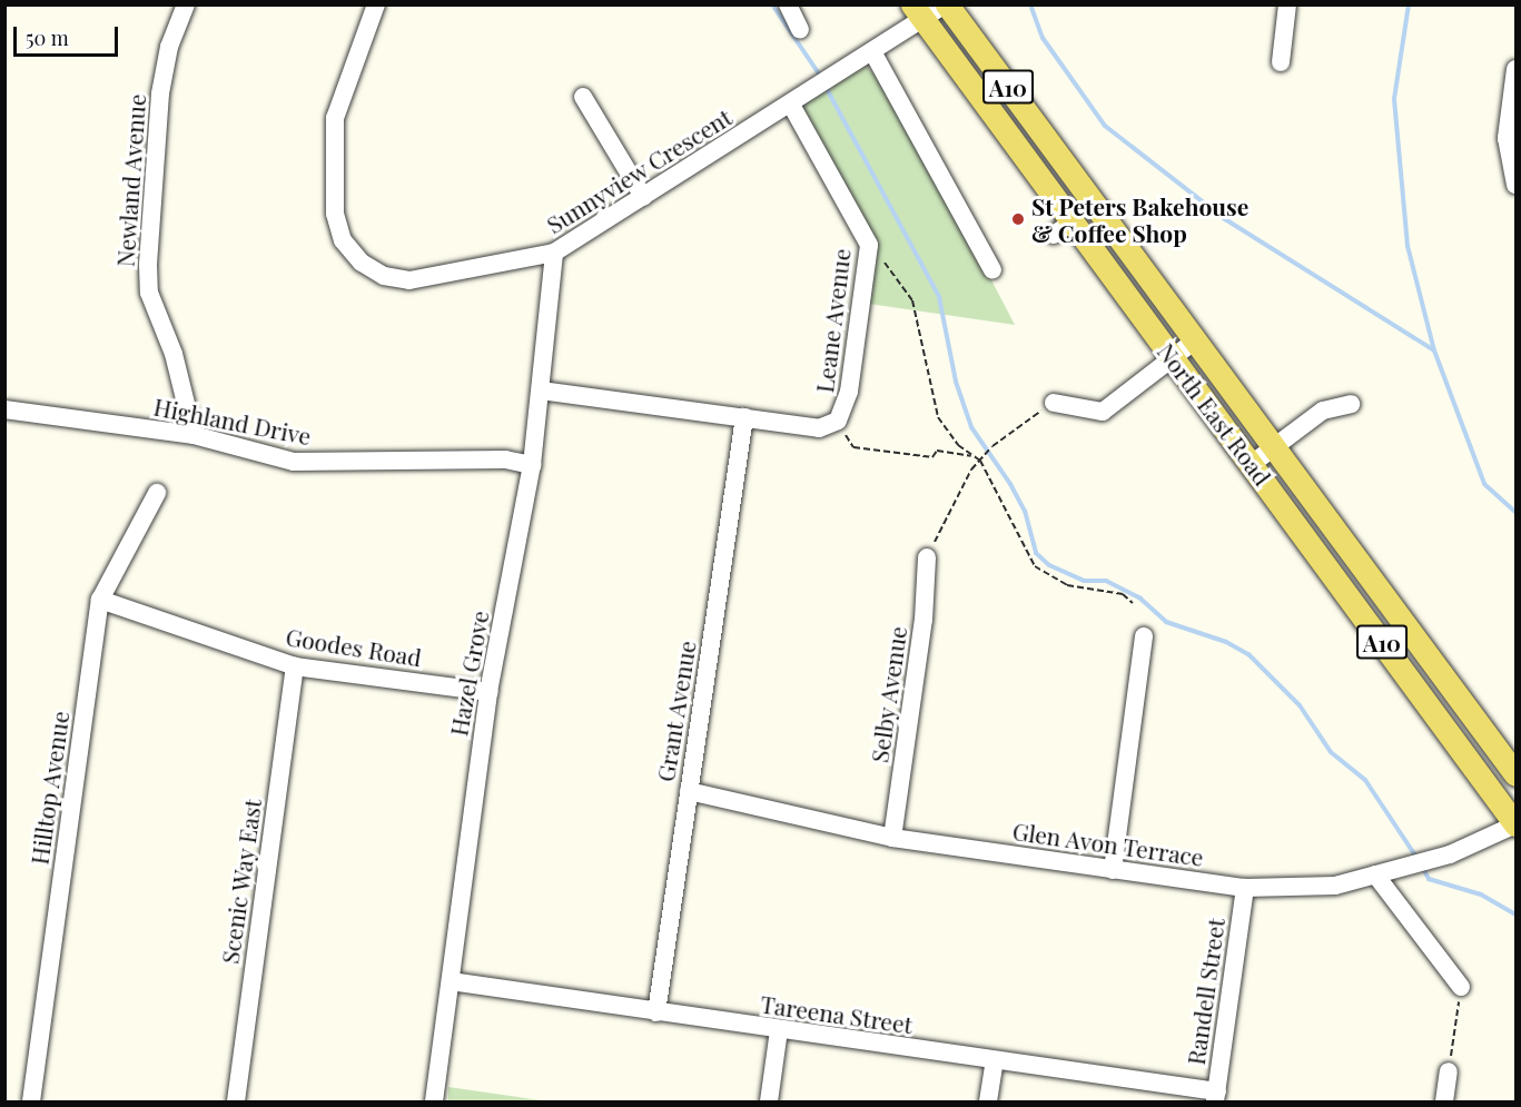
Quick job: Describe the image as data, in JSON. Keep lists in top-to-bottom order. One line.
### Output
{"streets":{"main road":["A10","North East Road"],"street":["Sunnyview Crescent","Newland Avenue","Leane Avenue","Highland Drive","Goodes Road","Hazel Grove","Selby Avenue","Grant Avenue","Hilltop Avenue","Glen Avon Terrace","Scenic Way East","Randell Street","Tareena Street"]},"crossings":[["Sunnyview Crescent","Leane Avenue"],["Sunnyview Crescent","North East Road"],["Sunnyview Crescent","Hazel Grove"],["Newland Avenue","Highland Drive"],["Leane Avenue","Hazel Grove"],["Leane Avenue","Grant Avenue"],["North East Road","Glen Avon Terrace"],["Highland Drive","Hazel Grove"],["Goodes Road","Hazel Grove"],["Goodes Road","Hilltop Avenue"],["Goodes Road","Scenic Way East"],["Hazel Grove","Tareena Street"],["Selby Avenue","Glen Avon Terrace"],["Grant Avenue","Glen Avon Terrace"],["Grant Avenue","Tareena Street"],["Glen Avon Terrace","Randell Street"],["Randell Street","Tareena Street"]],"places":["St Peters Bakehouse & Coffee Shop"],"scale_bar":"50 m"}
